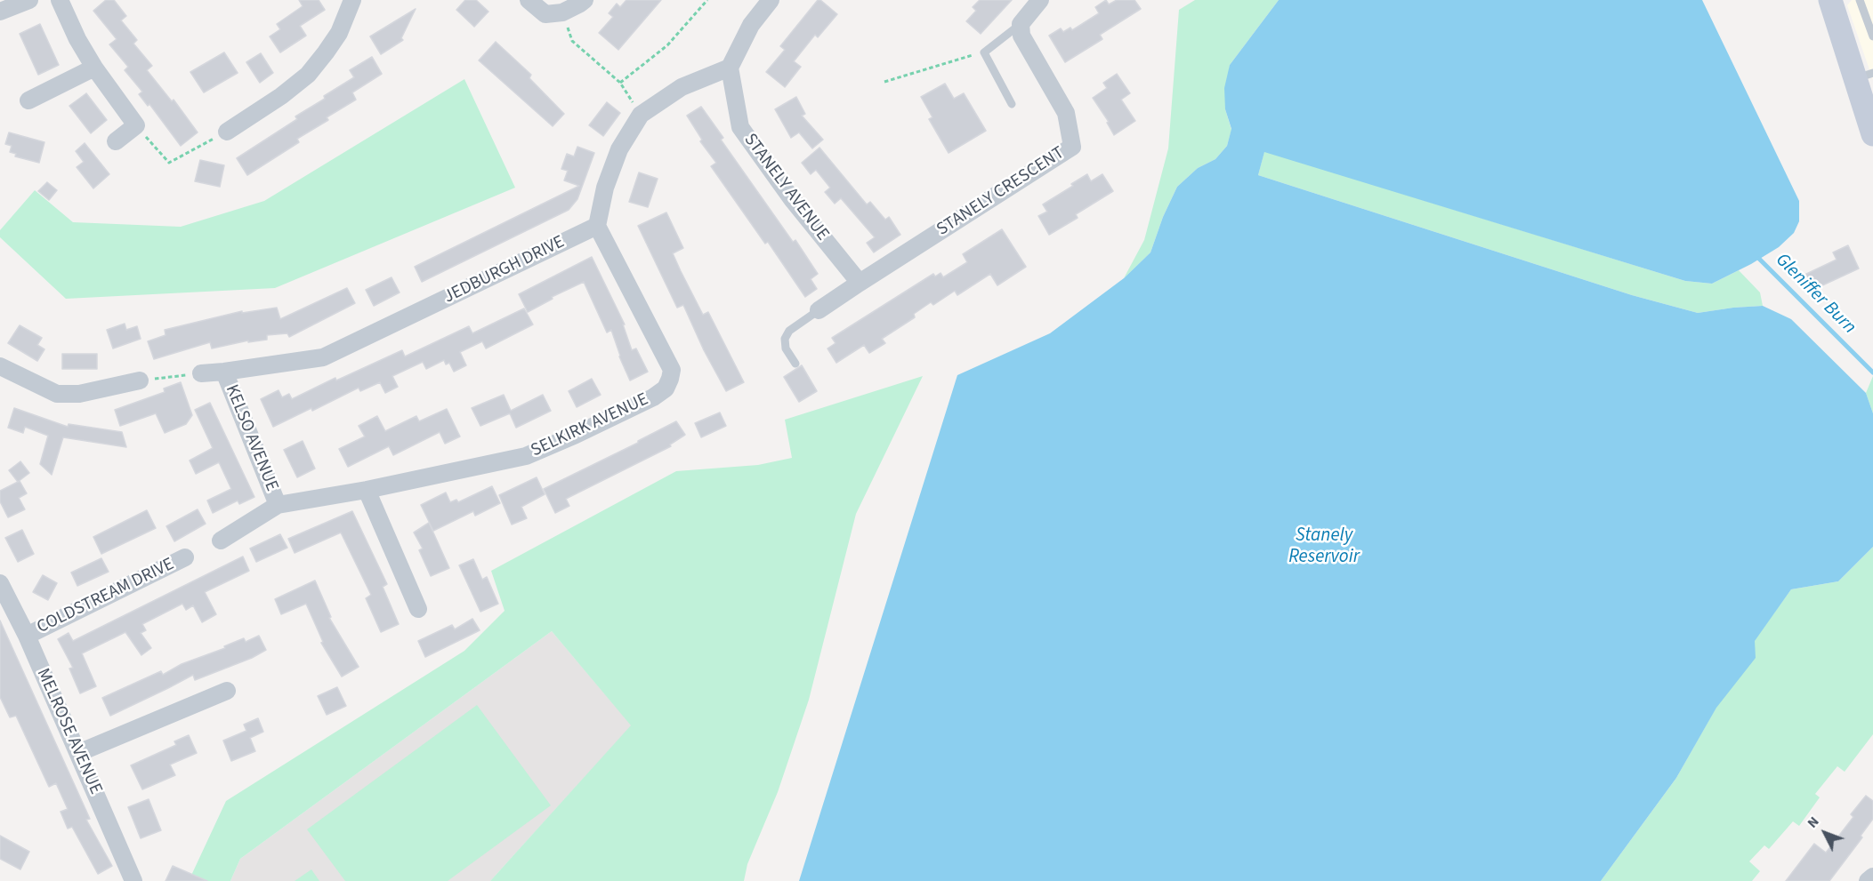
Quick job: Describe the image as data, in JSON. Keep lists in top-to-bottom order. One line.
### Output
{"streets":{"street":["STANELY AVENUE","STANELY CRESCENT","JEDBURGH DRIVE","SELKIRK AVENUE","KELSO AVENUE","COLDSTREAM DRIVE","MELROSE AVENUE"]},"crossings":[["STANELY AVENUE","STANELY CRESCENT"],["JEDBURGH DRIVE","SELKIRK AVENUE"],["JEDBURGH DRIVE","KELSO AVENUE"],["SELKIRK AVENUE","KELSO AVENUE"],["COLDSTREAM DRIVE","MELROSE AVENUE"]],"water":["Gleniffer Burn","Stanely Reservoir"],"north":"top left"}
